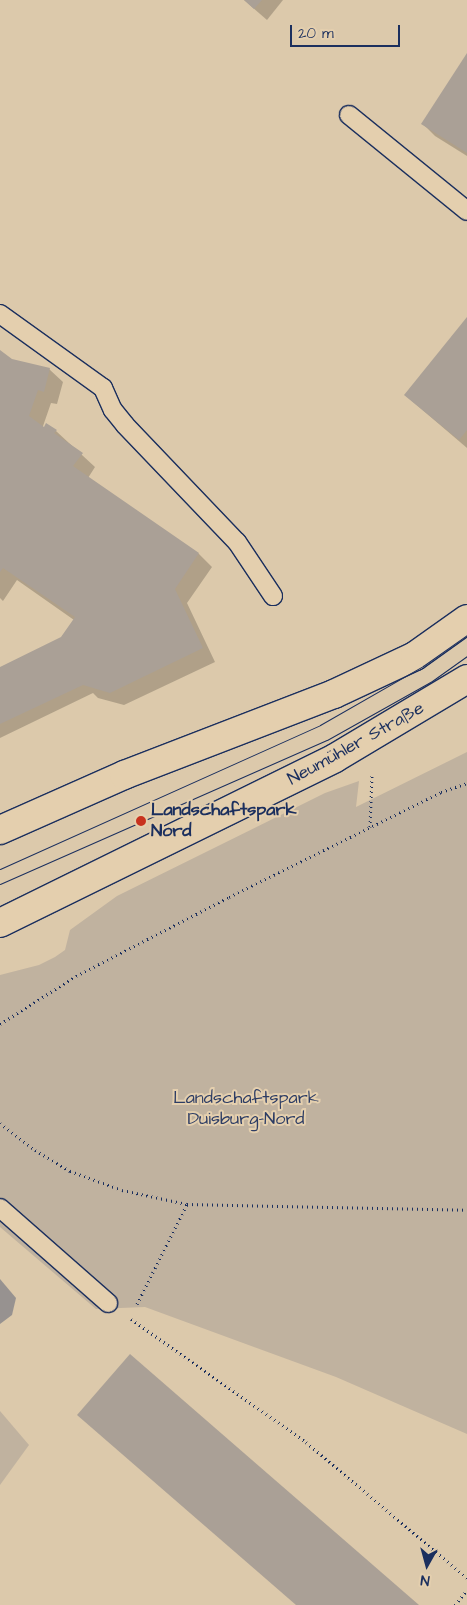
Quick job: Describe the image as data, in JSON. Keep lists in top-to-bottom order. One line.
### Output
{"streets":{"main road":["Neumühler Straße"]},"parks":["Landschaftspark Duisburg-Nord"],"places":["Landschaftspark Nord"],"scale_bar":"20 m","north":"bottom"}
